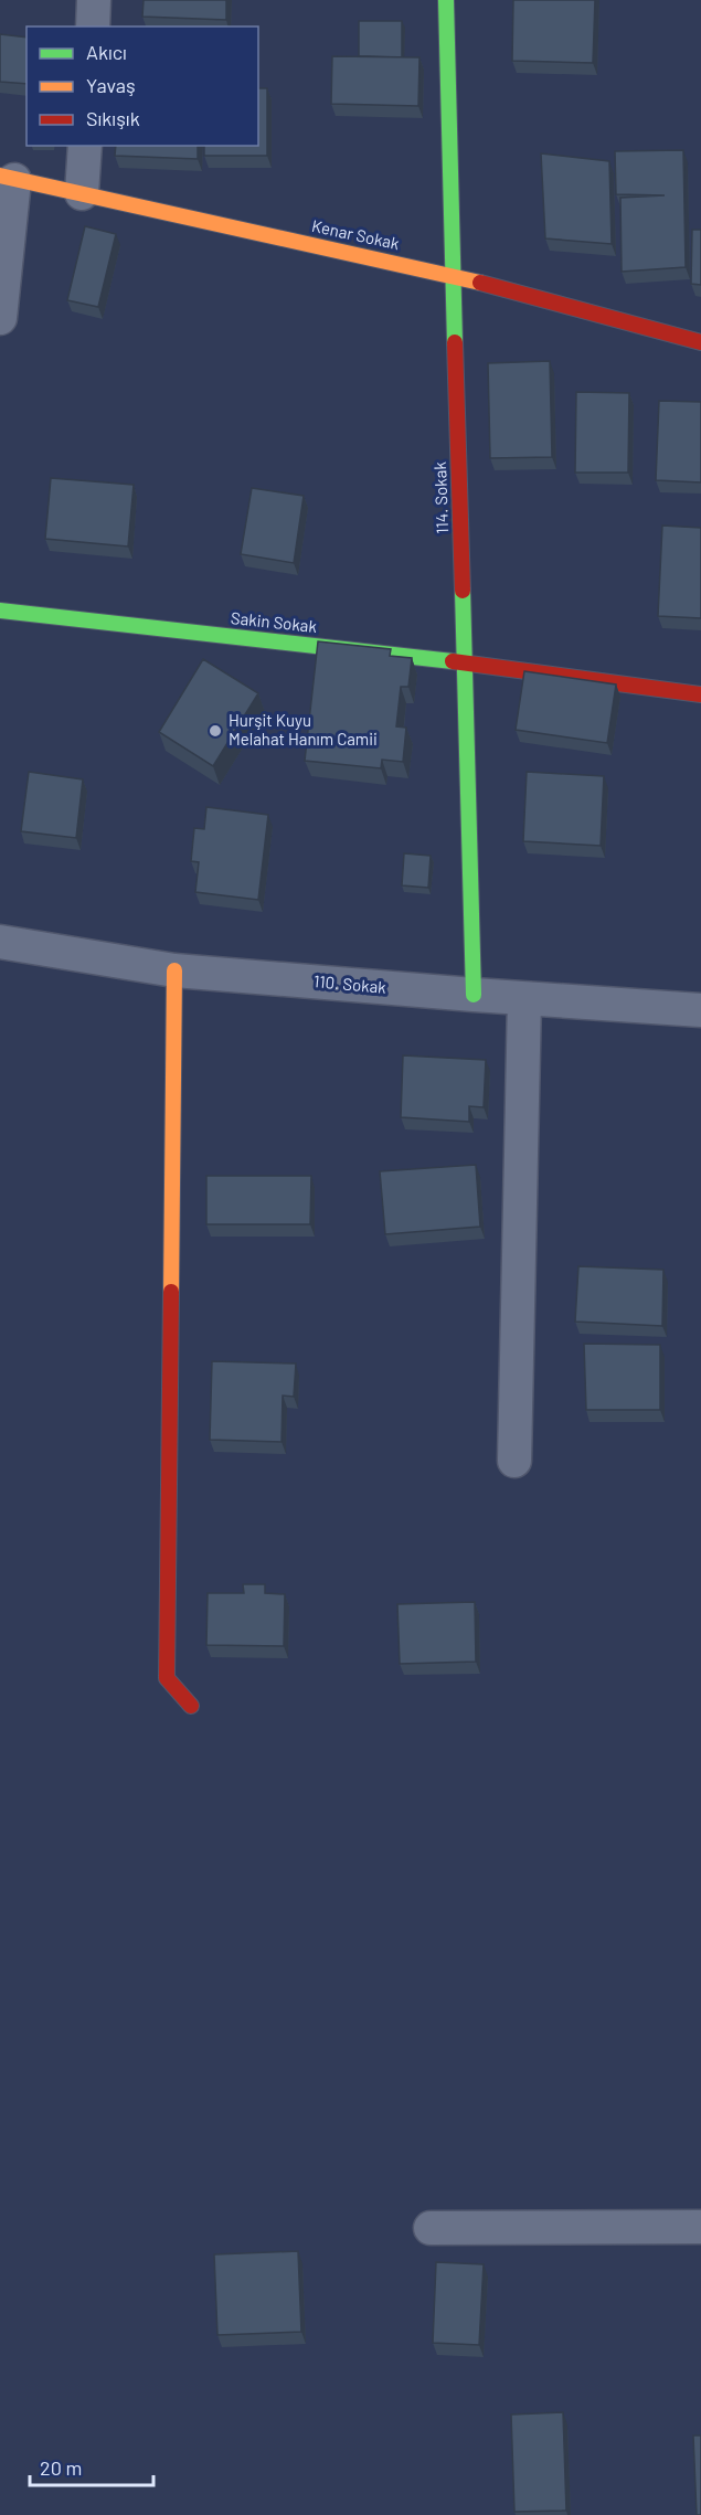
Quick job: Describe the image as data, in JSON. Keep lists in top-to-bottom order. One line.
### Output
{"streets":{"street":["Kenar Sokak","114. Sokak","Sakin Sokak","110. Sokak"]},"crossings":[["Kenar Sokak","114. Sokak"],["114. Sokak","Sakin Sokak"],["114. Sokak","110. Sokak"]],"places":["Hurşit Kuyu Melahat Hanım Camii"],"legend":["Akıcı","Yavaş","Sıkışık"],"scale_bar":"20 m"}
